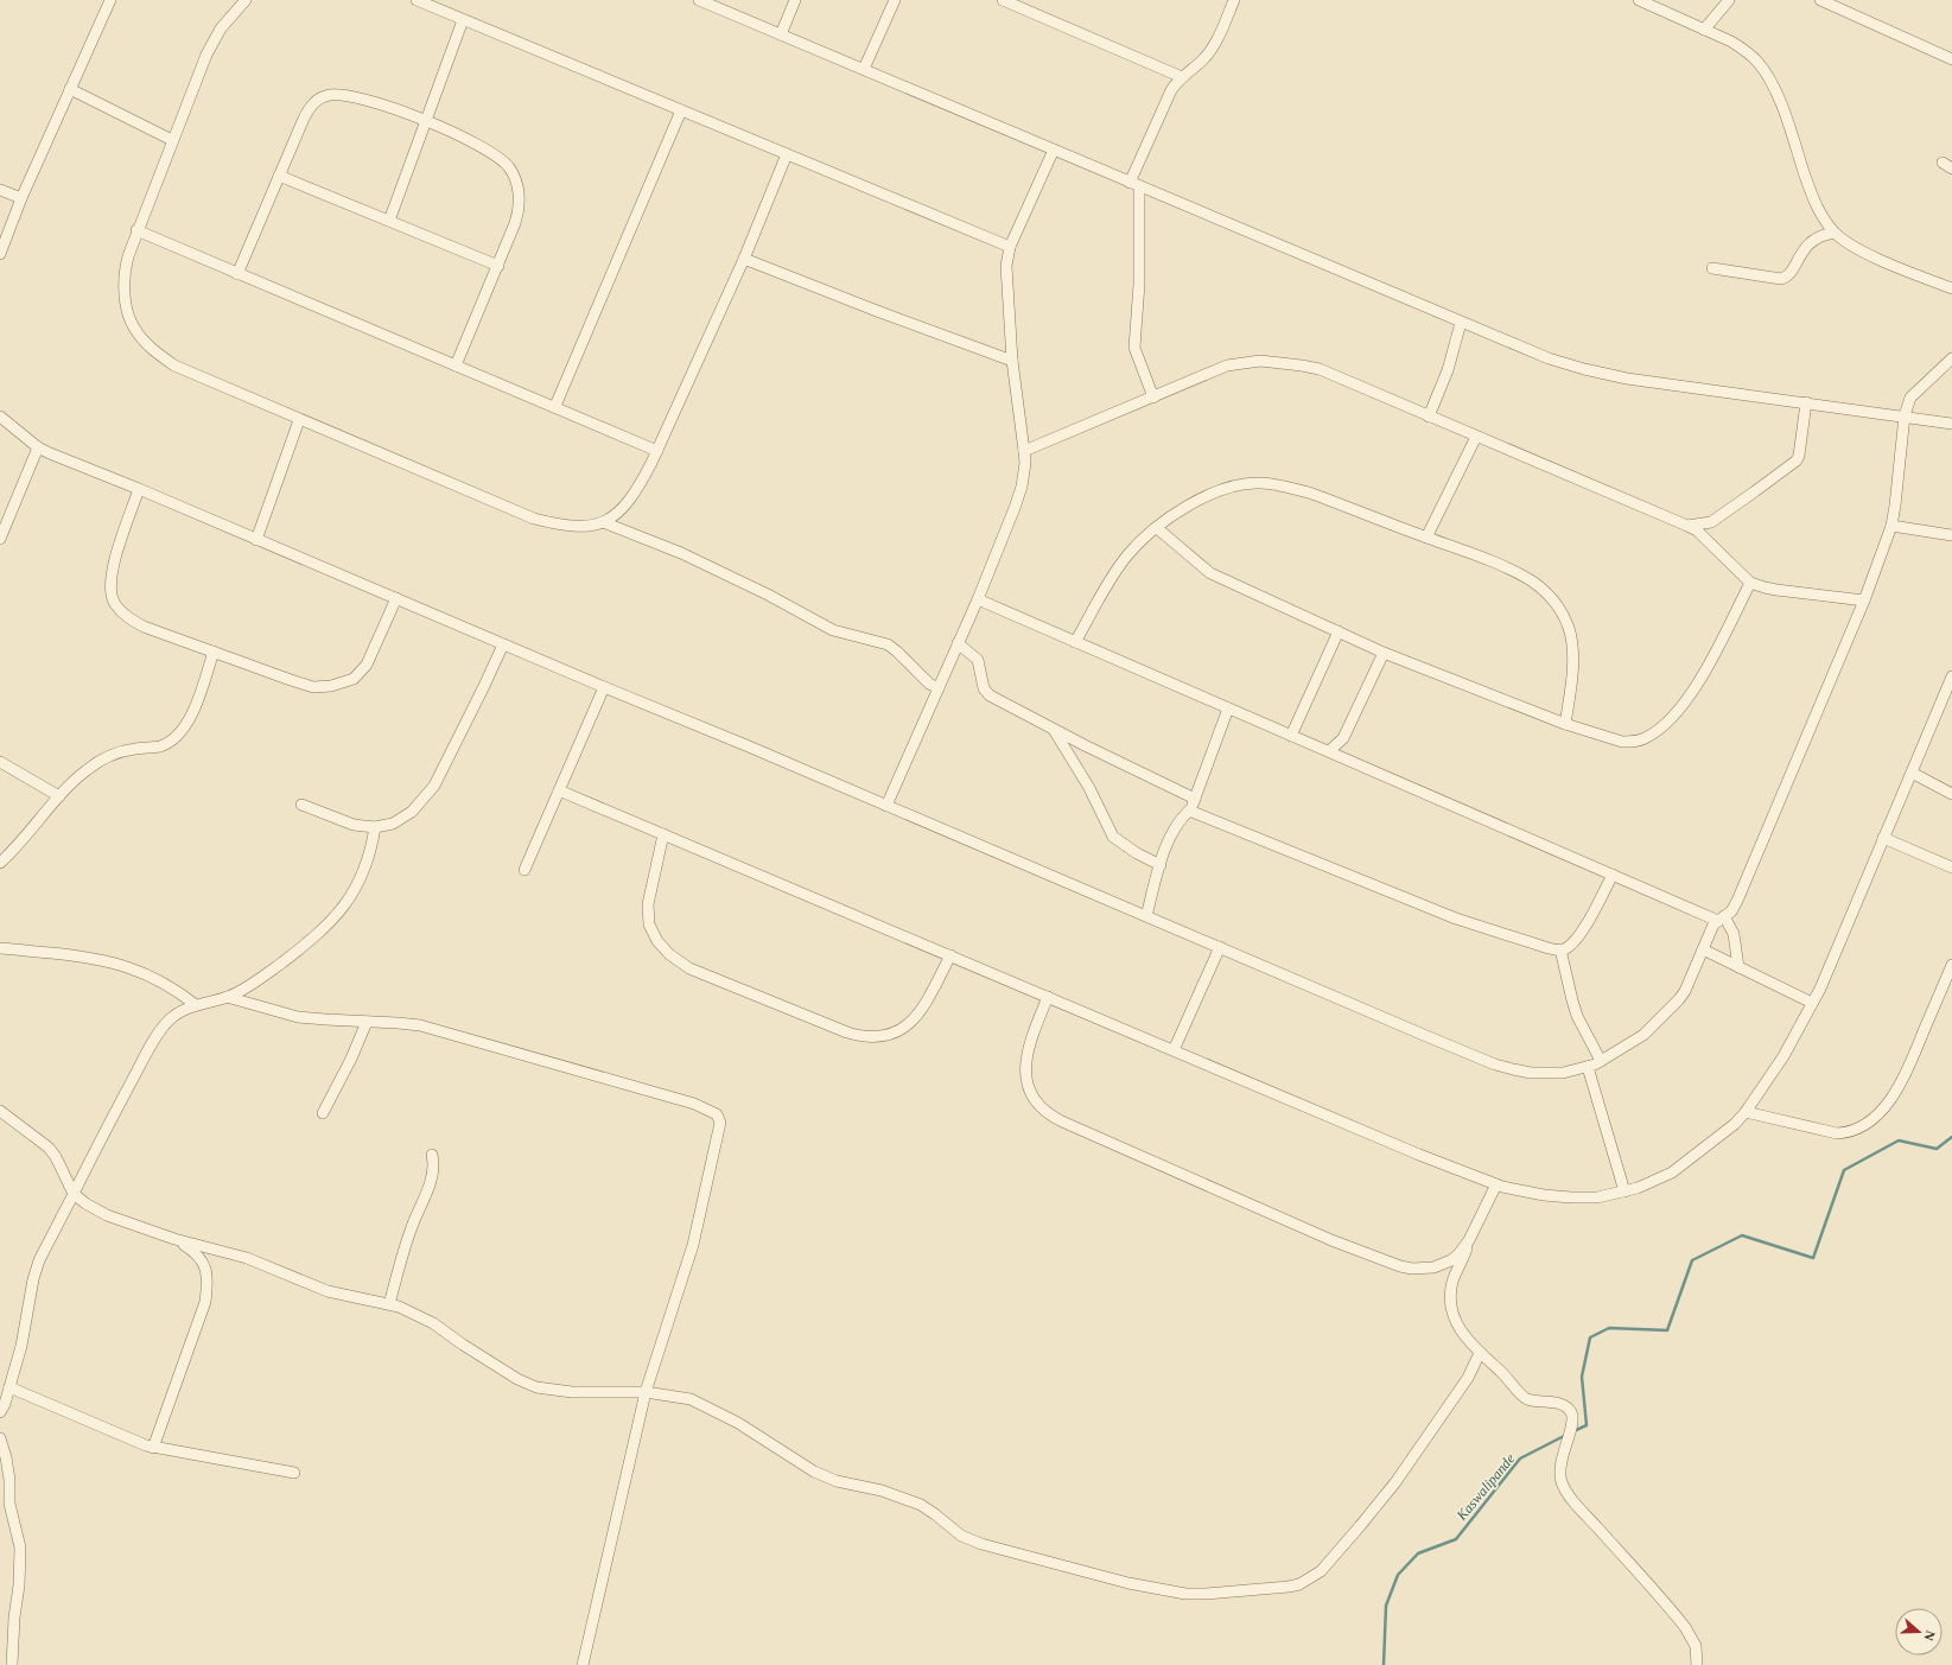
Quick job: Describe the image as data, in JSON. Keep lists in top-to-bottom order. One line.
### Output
{"water":["Kaswalipande"],"north":"right"}
